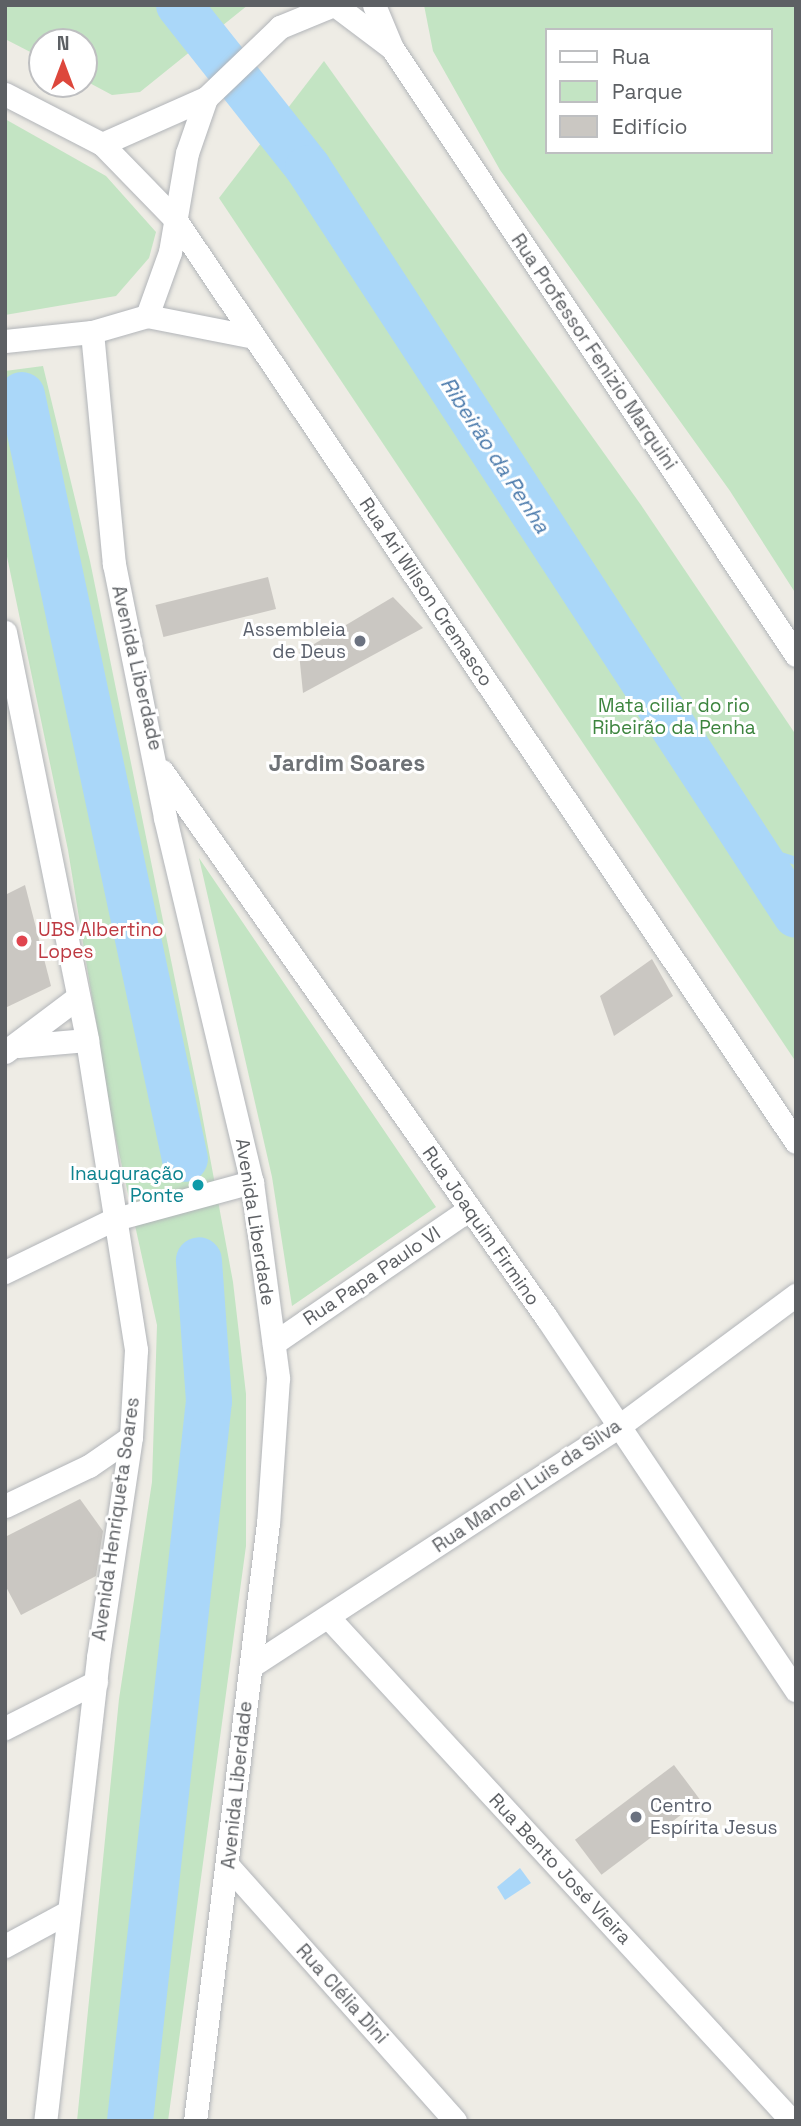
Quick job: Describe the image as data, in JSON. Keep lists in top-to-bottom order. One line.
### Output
{"streets":{"street":["Rua Professor Fenizio Marquini","Rua Ari Wilson Cremasco","Avenida Liberdade","Rua Joaquim Firmino","Rua Papa Paulo VI","Rua Manoel Luis da Silva","Avenida Henriqueta Soares","Rua Bento José Vieira","Rua Clélia Dini"]},"crossings":[["Avenida Liberdade","Rua Joaquim Firmino"],["Avenida Liberdade","Rua Papa Paulo VI"],["Avenida Liberdade","Rua Manoel Luis da Silva"],["Avenida Liberdade","Rua Clélia Dini"],["Rua Joaquim Firmino","Rua Papa Paulo VI"],["Rua Joaquim Firmino","Rua Manoel Luis da Silva"],["Rua Manoel Luis da Silva","Rua Bento José Vieira"]],"districts":["Jardim Soares"],"water":["Ribeirão da Penha"],"parks":["Mata ciliar do rio Ribeirão da Penha"],"places":["Assembleia de Deus","UBS Albertino Lopes","Inauguração Ponte","Centro Espírita Jesus"],"legend":["Rua","Parque","Edifício"],"north":"top"}
